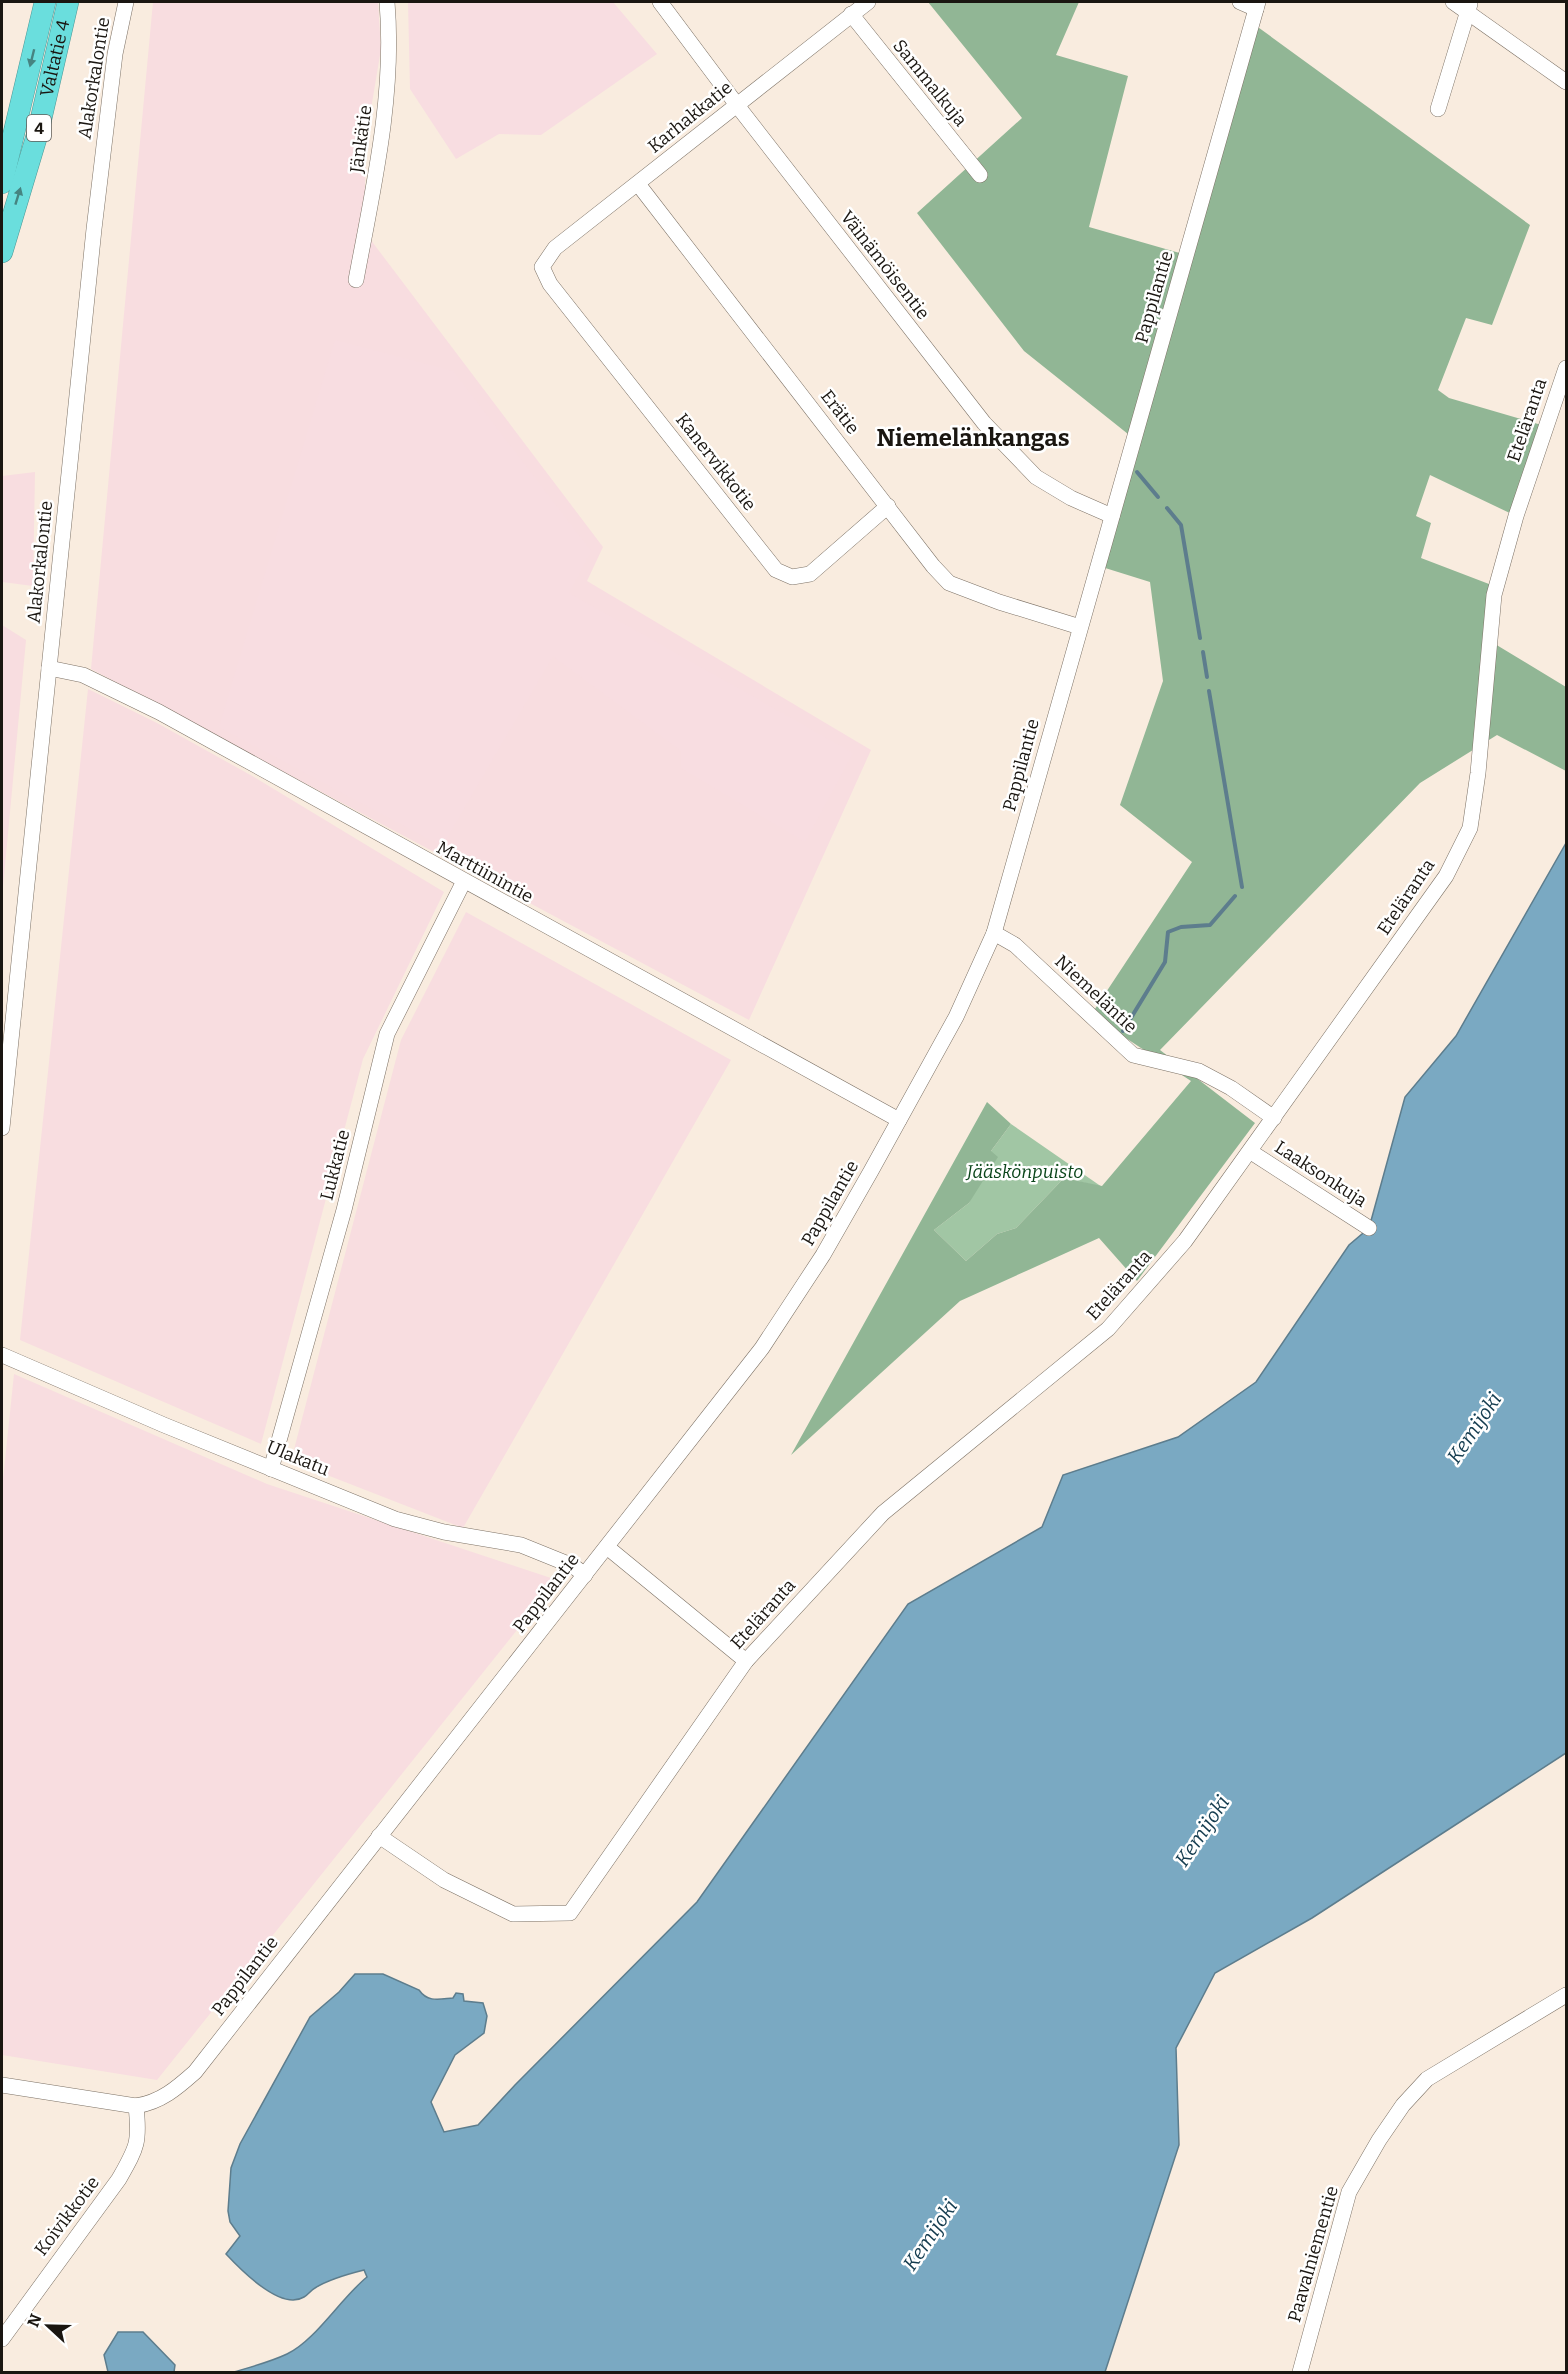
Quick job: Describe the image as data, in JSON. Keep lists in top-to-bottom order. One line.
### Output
{"streets":{"highway":["Valtatie 4","4"],"street":["Alakorkalontie","Sammalkuja","Karhakkatie","Jänkätie","Väinämöisentie","Pappilantie","Erätie","Eteläranta","Kanervikkotie","Marttiinintie","Niemeläntie","Lukkatie","Laaksonkuja","Ulakatu","Koivikkotie","Paavalniementie"]},"crossings":[["Alakorkalontie","Marttiinintie"],["Sammalkuja","Karhakkatie"],["Karhakkatie","Väinämöisentie"],["Karhakkatie","Erätie"],["Karhakkatie","Kanervikkotie"],["Väinämöisentie","Pappilantie"],["Pappilantie","Erätie"],["Pappilantie","Eteläranta"],["Pappilantie","Marttiinintie"],["Pappilantie","Niemeläntie"],["Pappilantie","Ulakatu"],["Pappilantie","Koivikkotie"],["Erätie","Kanervikkotie"],["Eteläranta","Niemeläntie"],["Eteläranta","Laaksonkuja"],["Marttiinintie","Lukkatie"],["Lukkatie","Ulakatu"]],"districts":["Niemelänkangas"],"water":["Kemijoki"],"parks":["Jääskönpuisto"],"north":"left"}
